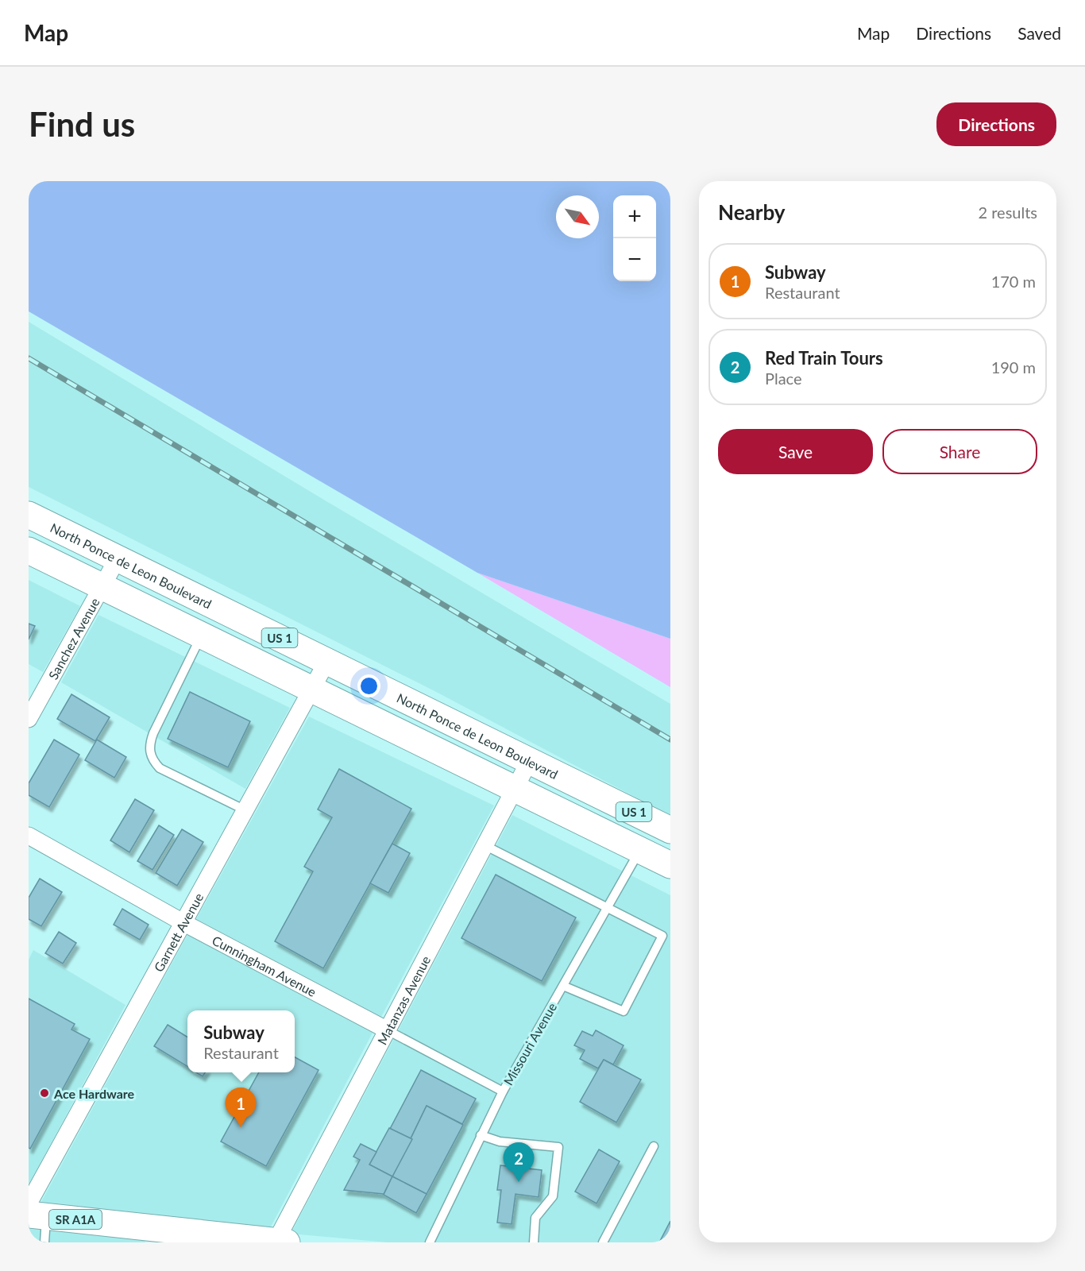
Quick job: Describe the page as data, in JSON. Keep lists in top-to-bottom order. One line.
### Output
{"streets":{"main road":["North Ponce de Leon Boulevard","US 1","SR A1A"],"street":["Sanchez Avenue","Garnett Avenue","Cunningham Avenue","Matanzas Avenue"],"lane":["Missouri Avenue"]},"crossings":[["North Ponce de Leon Boulevard","Sanchez Avenue"],["North Ponce de Leon Boulevard","Garnett Avenue"],["North Ponce de Leon Boulevard","Matanzas Avenue"],["US 1","Sanchez Avenue"],["US 1","Garnett Avenue"],["US 1","Matanzas Avenue"],["US 1","Missouri Avenue"],["Garnett Avenue","Cunningham Avenue"],["Garnett Avenue","SR A1A"],["Cunningham Avenue","Matanzas Avenue"],["Cunningham Avenue","Missouri Avenue"],["Matanzas Avenue","SR A1A"]],"places":["Ace Hardware"],"north":"bottom right","page":{"header":"Map","nav":["Map","Directions","Saved"],"buttons":["Directions",["Save","Share"]],"title":"Find us","heading":["Nearby","2 results"],"map_buttons":["+","−"],"list":[{"mark":"1","name":"Subway","note":"Restaurant","value":"170 m"},{"mark":"2","name":"Red Train Tours","note":"Place","value":"190 m"}],"popup":["Subway","Restaurant"],"pins":["1","2"]}}
